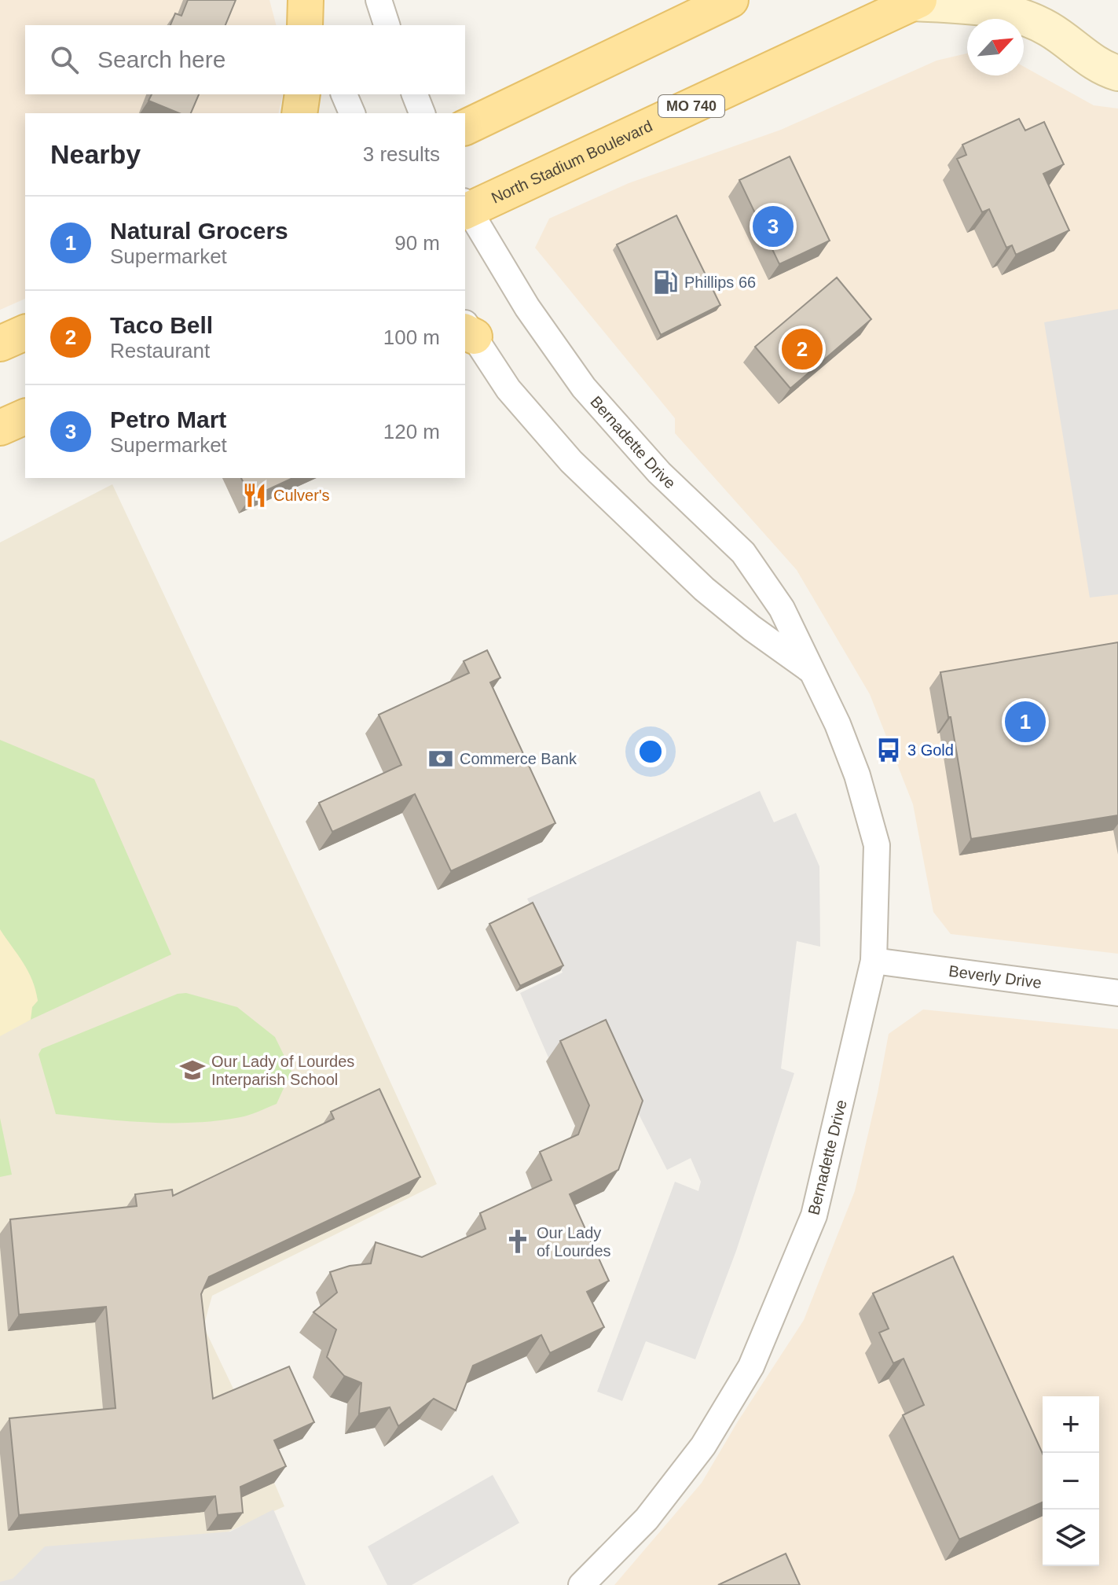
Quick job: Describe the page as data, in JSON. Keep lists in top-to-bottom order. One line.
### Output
{"streets":{"main road":["MO 740","North Stadium Boulevard"],"street":["Bernadette Drive","Beverly Drive"]},"crossings":[["North Stadium Boulevard","Bernadette Drive"],["Bernadette Drive","Beverly Drive"]],"places":{"fuel station":["Phillips 66"],"restaurant":["Culver's"],"bus stop":["3 Gold"],"bank":["Commerce Bank"],"school or university":["Our Lady of Lourdes Interparish School"],"church":["Our Lady of Lourdes"]},"north":"top right","page":{"search":"Search here","heading":["Nearby","3 results"],"list":[{"mark":"1","name":"Natural Grocers","note":"Supermarket","value":"90 m"},{"mark":"2","name":"Taco Bell","note":"Restaurant","value":"100 m"},{"mark":"3","name":"Petro Mart","note":"Supermarket","value":"120 m"}],"pins":["3","2","1"],"map_buttons":["+","−"]}}
